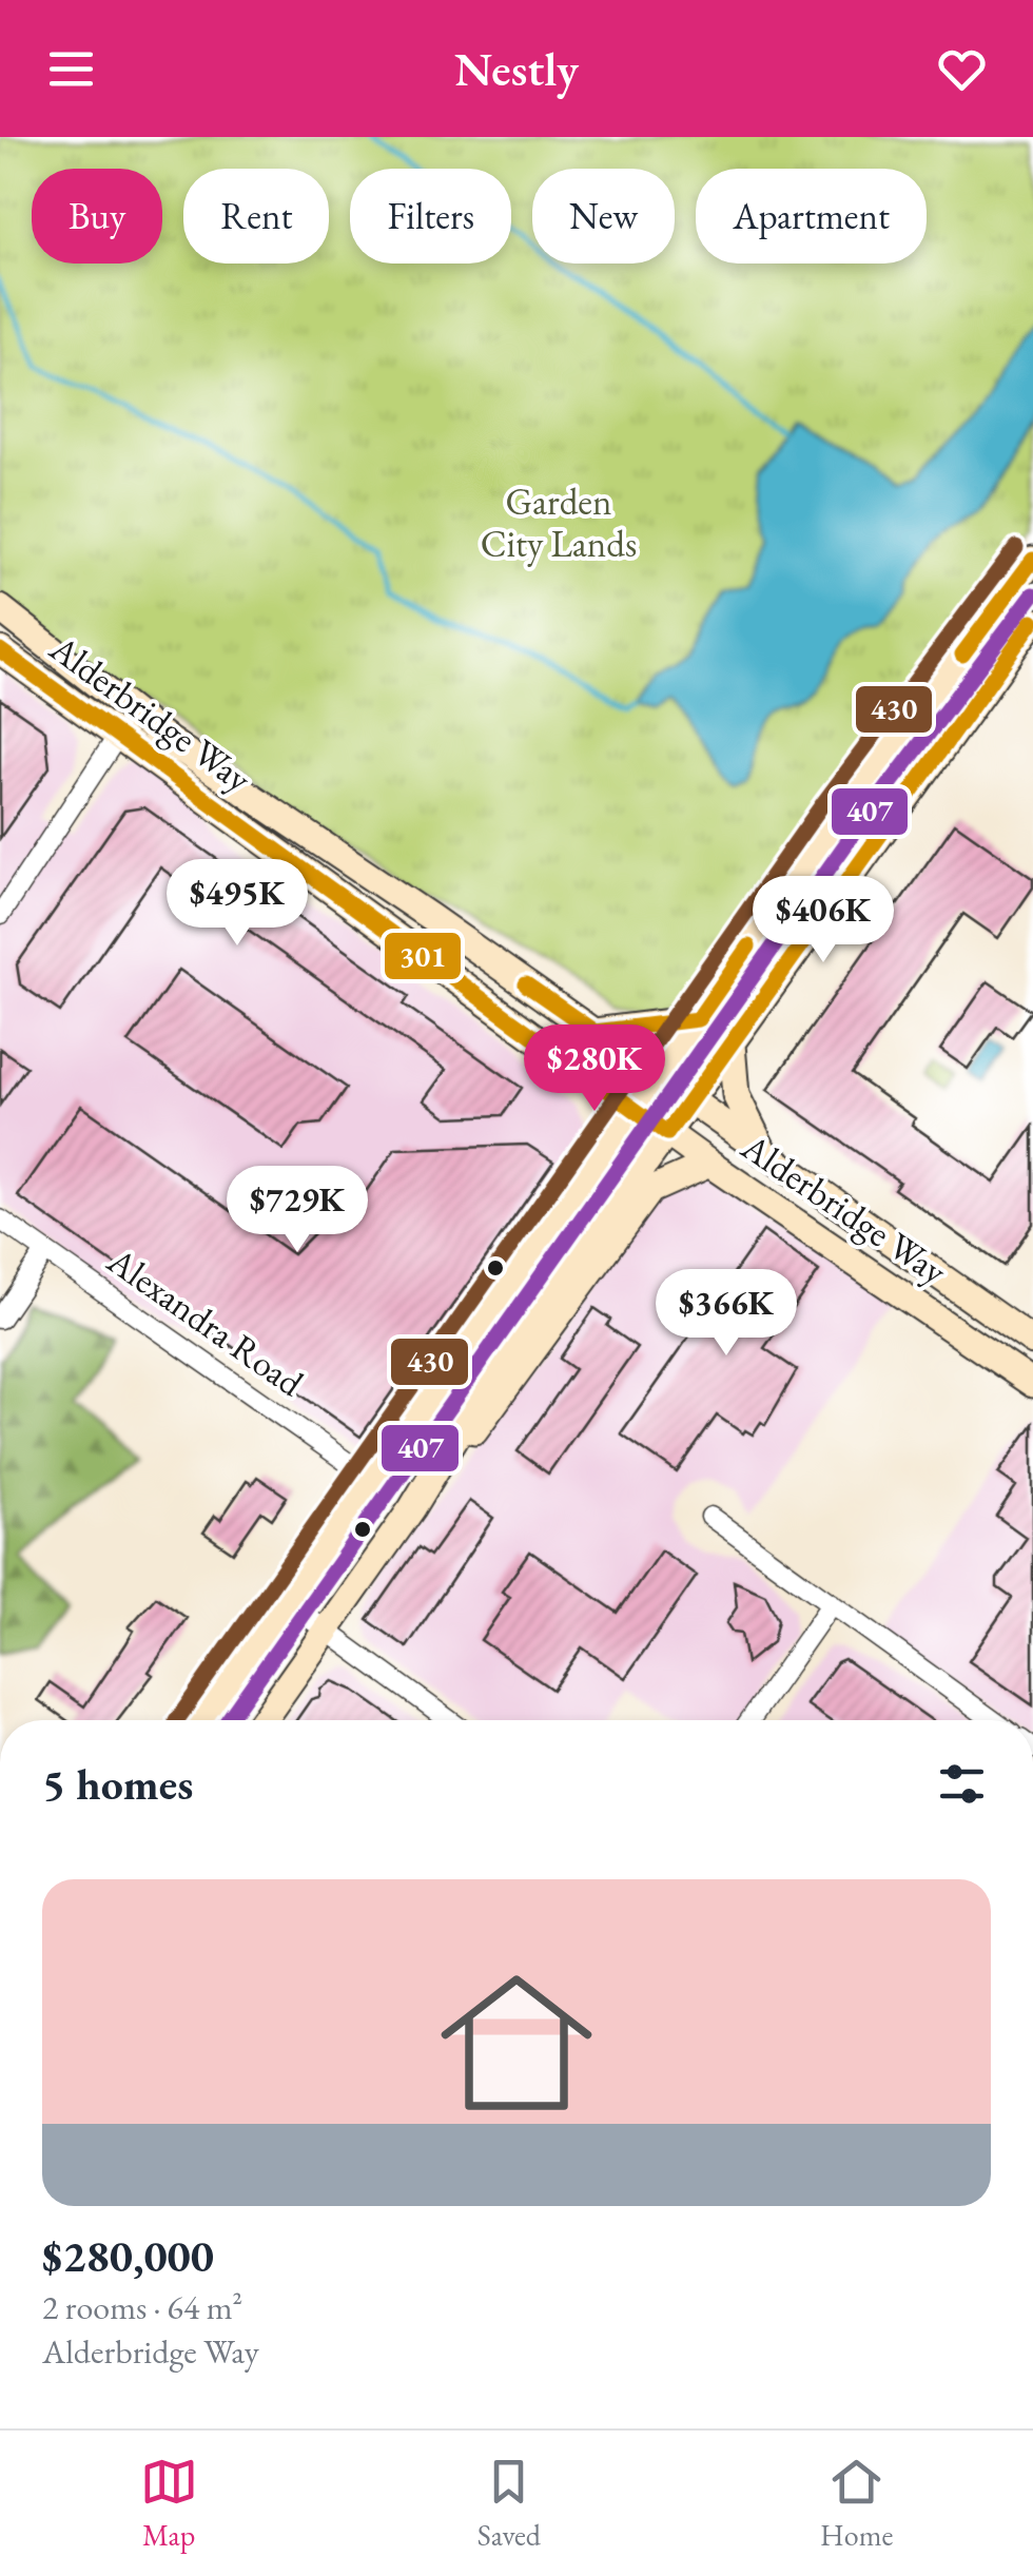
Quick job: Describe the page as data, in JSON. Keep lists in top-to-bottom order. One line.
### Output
{"streets":{"main road":["Alderbridge Way"],"street":["Alexandra Road"]},"parks":["Garden City Lands"],"lines":["transit line 430","transit line 301","transit line 407"],"page":{"header":"Nestly","chip":["Buy","Rent","Filters","New","Apartment"],"price":["$495K","$406K","$280K","$729K","$366K"],"heading":"5 homes","list":[{"name":"$280,000","note":"2 rooms · 64 m² · Alderbridge Way"}],"tabs":["Map","Saved","Home"]}}
